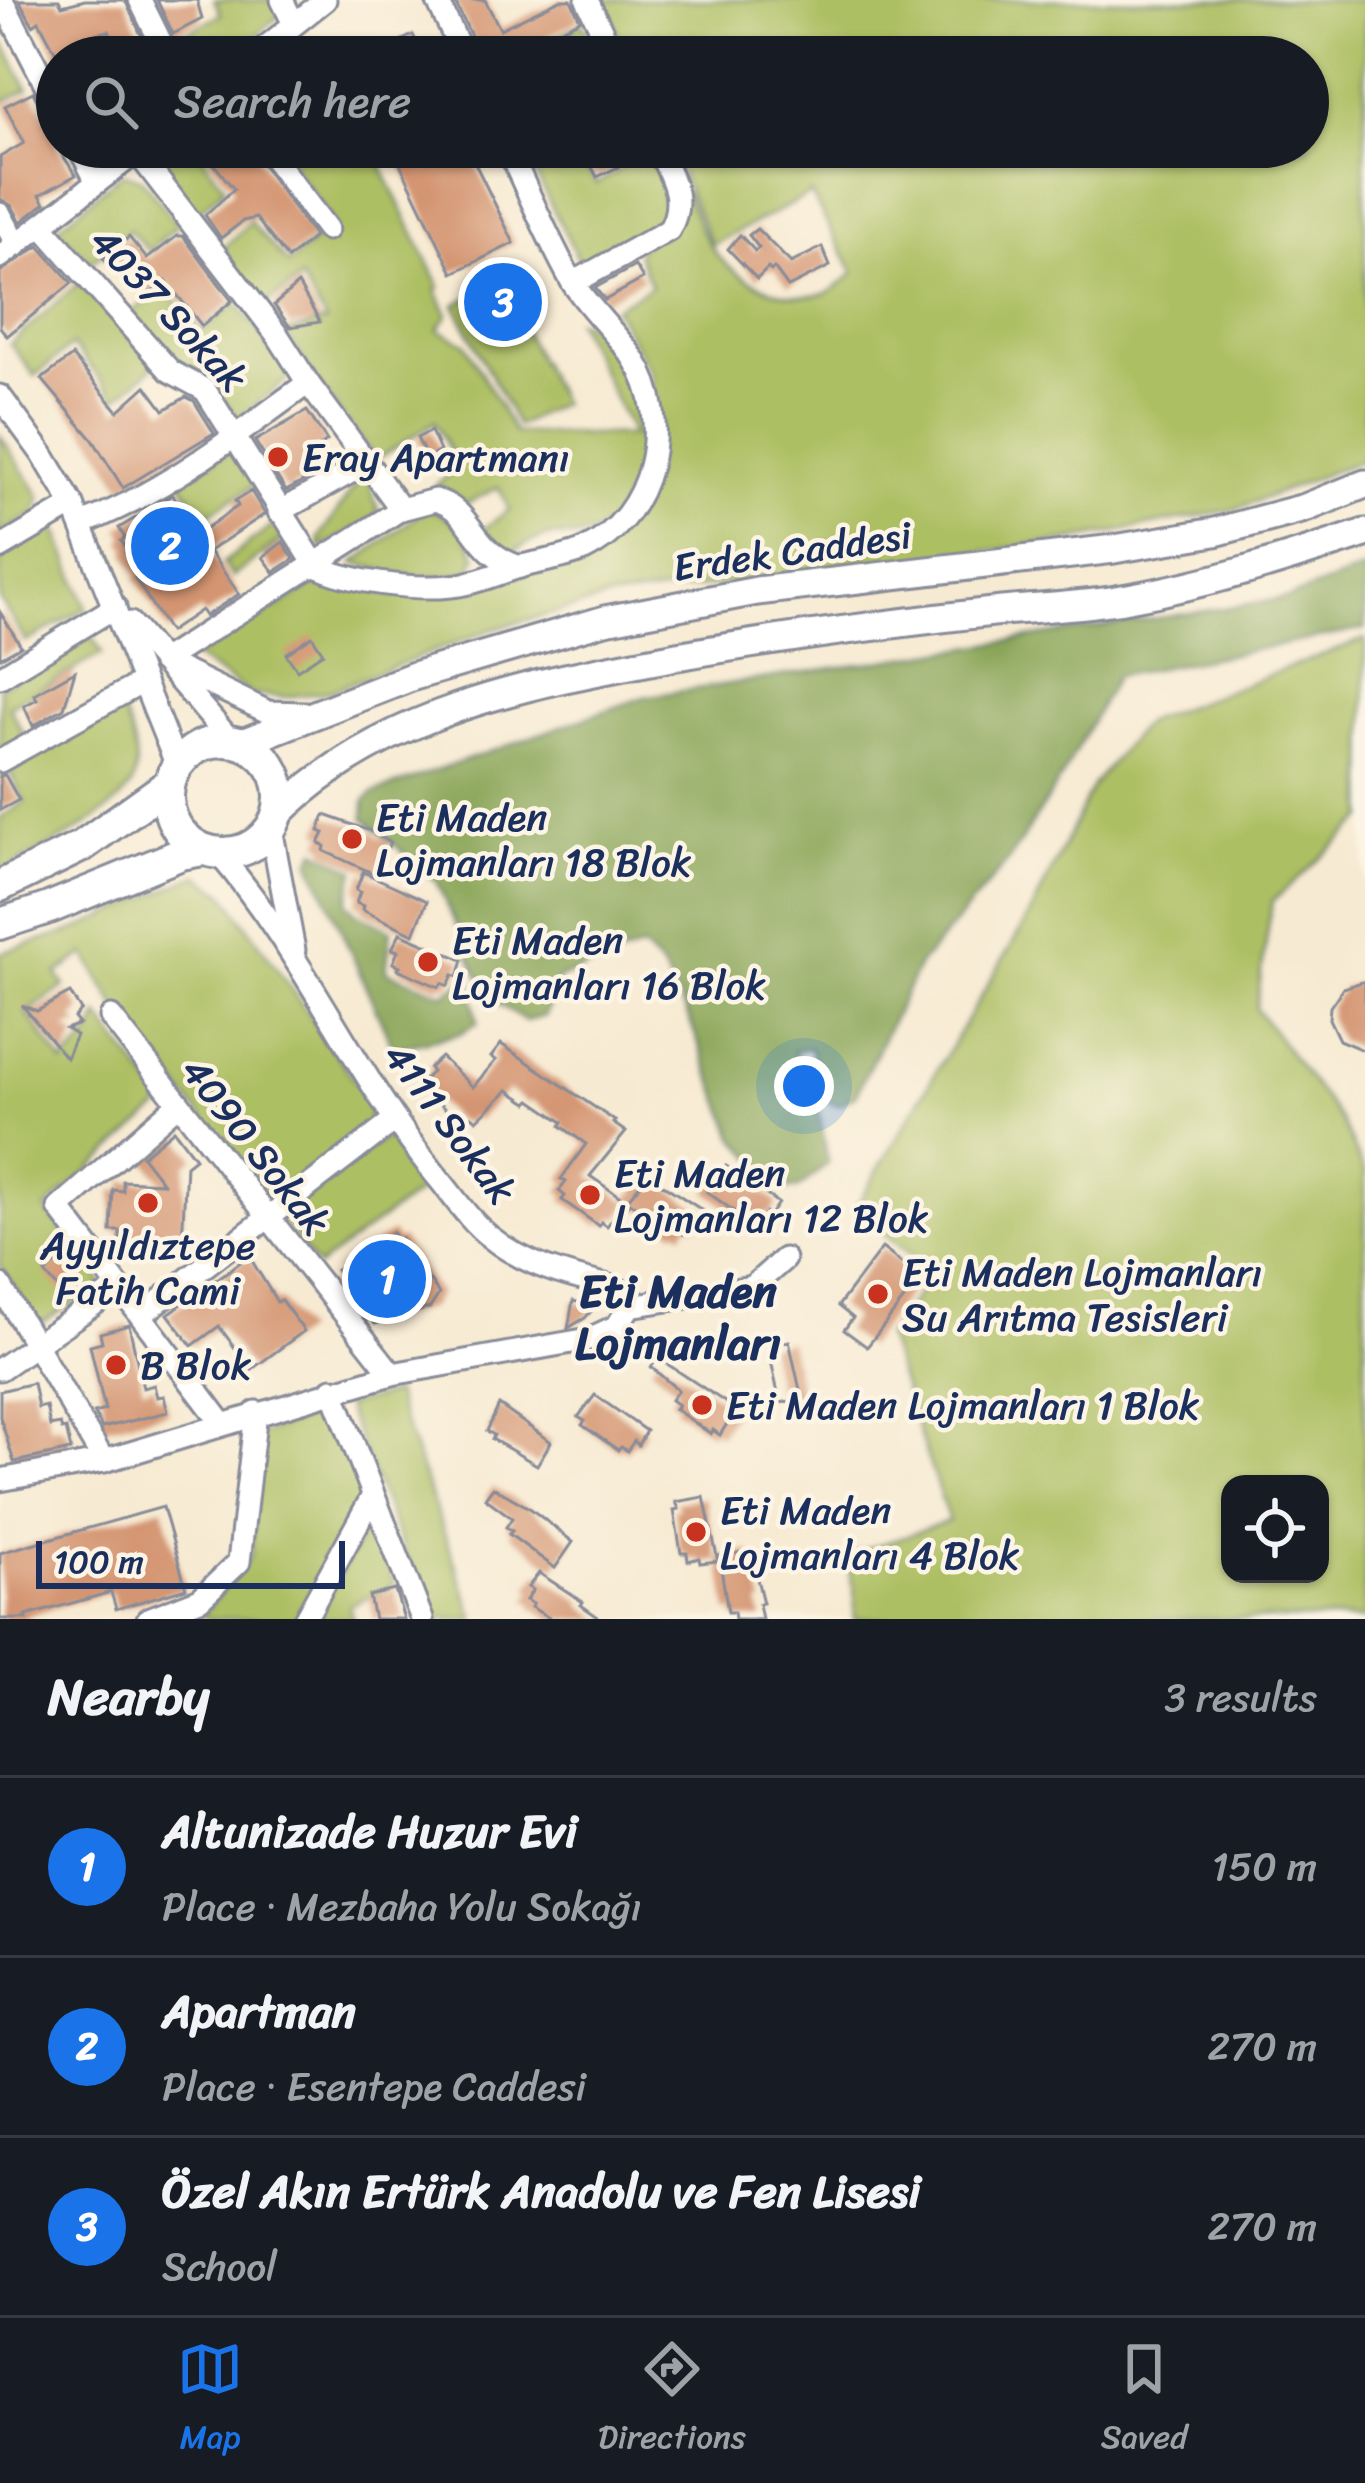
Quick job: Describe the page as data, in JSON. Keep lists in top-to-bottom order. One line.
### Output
{"streets":{"main road":["Erdek Caddesi"],"street":["4037 Sokak","4111 Sokak","4090 Sokak"]},"crossings":[["Erdek Caddesi","4111 Sokak"]],"districts":["Eti Maden Lojmanları"],"places":["Eray Apartmanı","Eti Maden Lojmanları 18 Blok","Eti Maden Lojmanları 16 Blok","Eti Maden Lojmanları 12 Blok","Ayyıldıztepe Fatih Cami","Eti Maden Lojmanları Su Arıtma Tesisleri","B Blok","Eti Maden Lojmanları 1 Blok","Eti Maden Lojmanları 4 Blok"],"scale_bar":"100 m","page":{"search":"Search here","pins":["3","2","1"],"scale":"100 m","heading":["Nearby","3 results"],"list":[{"mark":"1","name":"Altunizade Huzur Evi","note":"Place · Mezbaha Yolu Sokağı","value":"150 m"},{"mark":"2","name":"Apartman","note":"Place · Esentepe Caddesi","value":"270 m"},{"mark":"3","name":"Özel Akın Ertürk Anadolu ve Fen Lisesi","note":"School","value":"270 m"}],"nav":["Map","Directions","Saved"]}}
